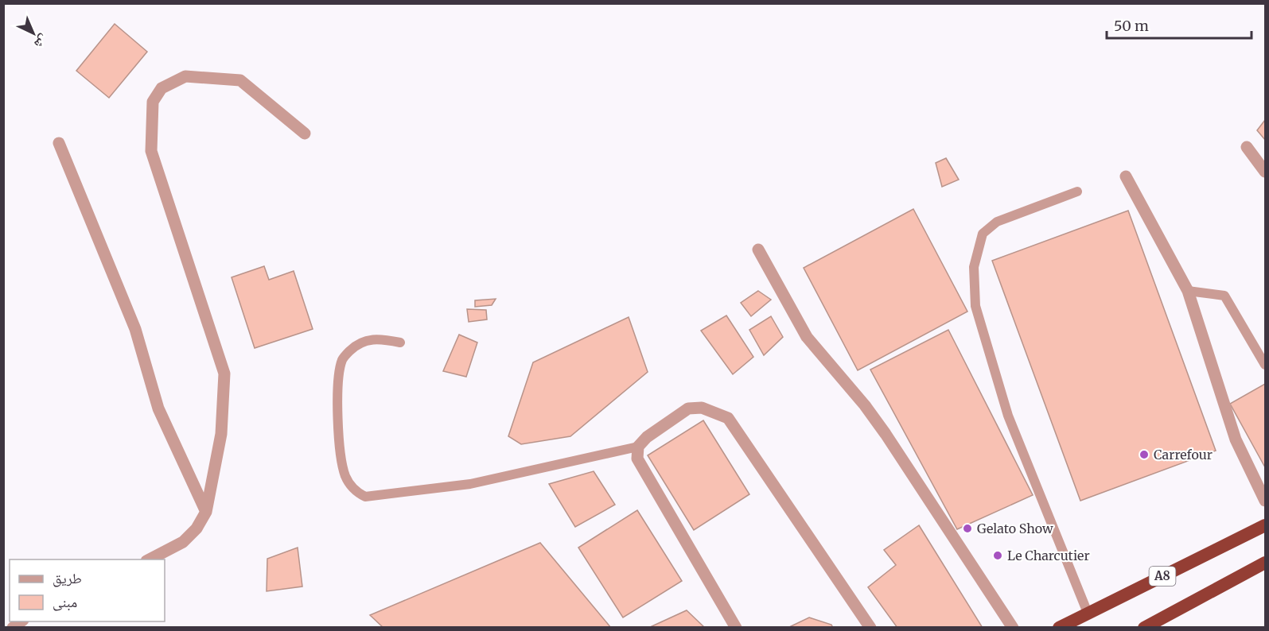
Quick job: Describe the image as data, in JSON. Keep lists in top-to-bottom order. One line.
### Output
{"streets":{"highway":["A8"]},"places":["Carrefour","Gelato Show","Le Charcutier"],"legend":["طريق","مبنى"],"scale_bar":"50 m","north":"bottom right"}
